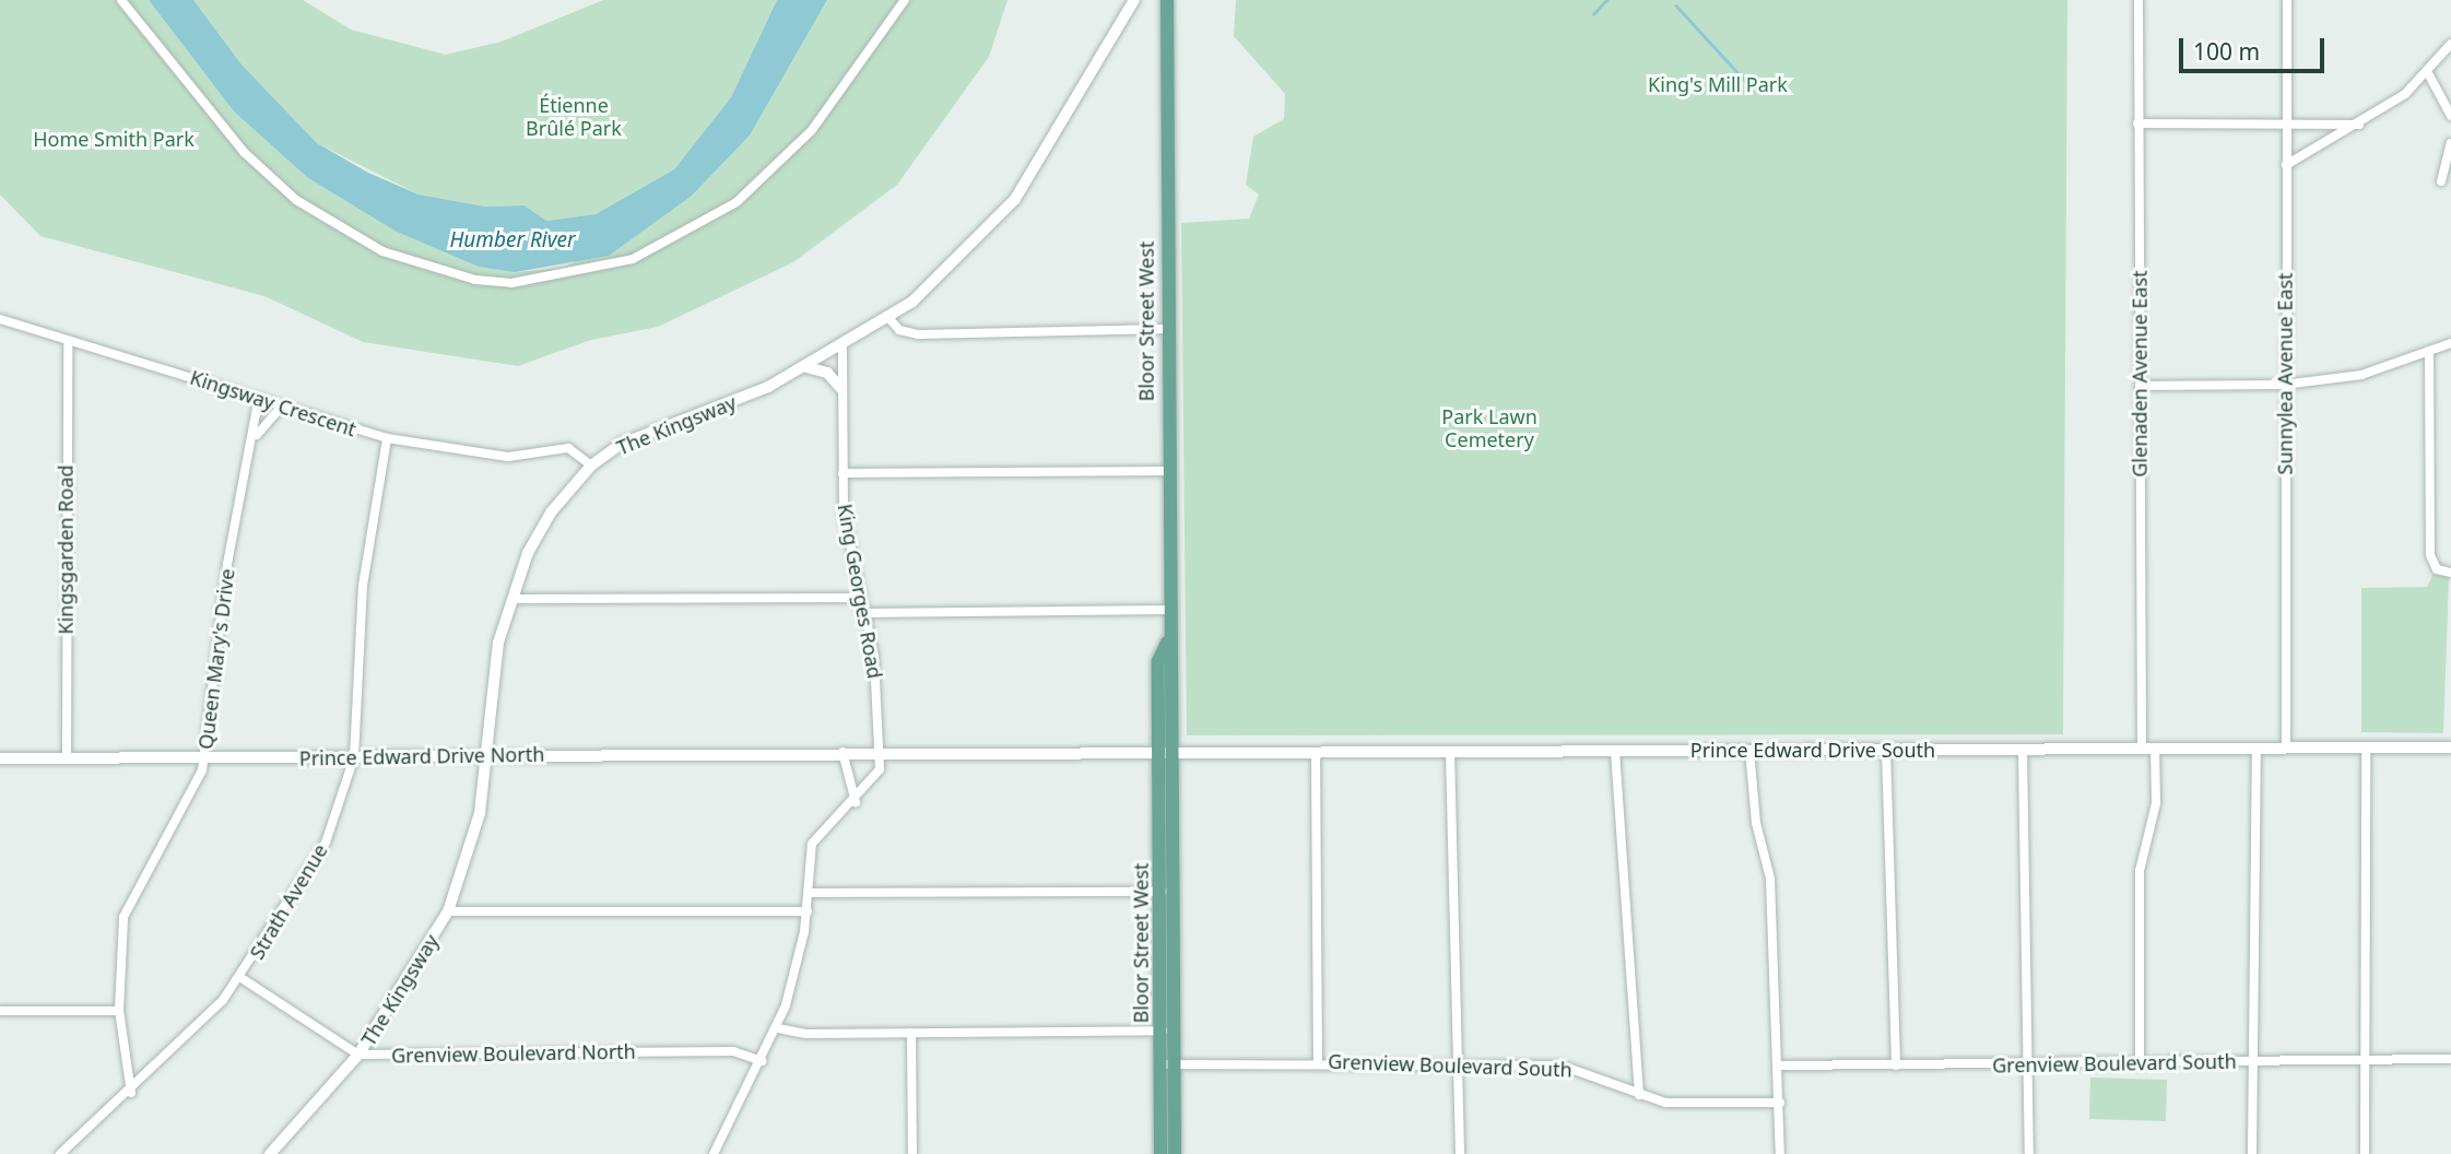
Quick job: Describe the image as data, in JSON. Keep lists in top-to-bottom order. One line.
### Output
{"streets":{"main road":["Bloor Street West"],"street":["Glenaden Avenue East","Sunnylea Avenue East","Kingsway Crescent","The Kingsway","Kingsgarden Road","King Georges Road","Queen Mary's Drive","Prince Edward Drive South","Prince Edward Drive North","Strath Avenue","Grenview Boulevard North","Grenview Boulevard South"]},"crossings":[["Bloor Street West","Prince Edward Drive South"],["Bloor Street West","Prince Edward Drive North"],["Bloor Street West","Grenview Boulevard South"],["Glenaden Avenue East","Prince Edward Drive South"],["Glenaden Avenue East","Grenview Boulevard South"],["Sunnylea Avenue East","Prince Edward Drive South"],["Kingsway Crescent","The Kingsway"],["Kingsway Crescent","Kingsgarden Road"],["Kingsway Crescent","Queen Mary's Drive"],["Kingsway Crescent","Strath Avenue"],["The Kingsway","King Georges Road"],["The Kingsway","Prince Edward Drive North"],["The Kingsway","Grenview Boulevard North"],["Kingsgarden Road","Prince Edward Drive North"],["King Georges Road","Prince Edward Drive North"],["King Georges Road","Grenview Boulevard North"],["Queen Mary's Drive","Prince Edward Drive North"],["Queen Mary's Drive","Strath Avenue"],["Prince Edward Drive South","Prince Edward Drive North"],["Prince Edward Drive North","Strath Avenue"]],"water":["Humber River"],"parks":["King's Mill Park","Étienne Brûlé Park","Home Smith Park","Park Lawn Cemetery"],"scale_bar":"100 m"}
